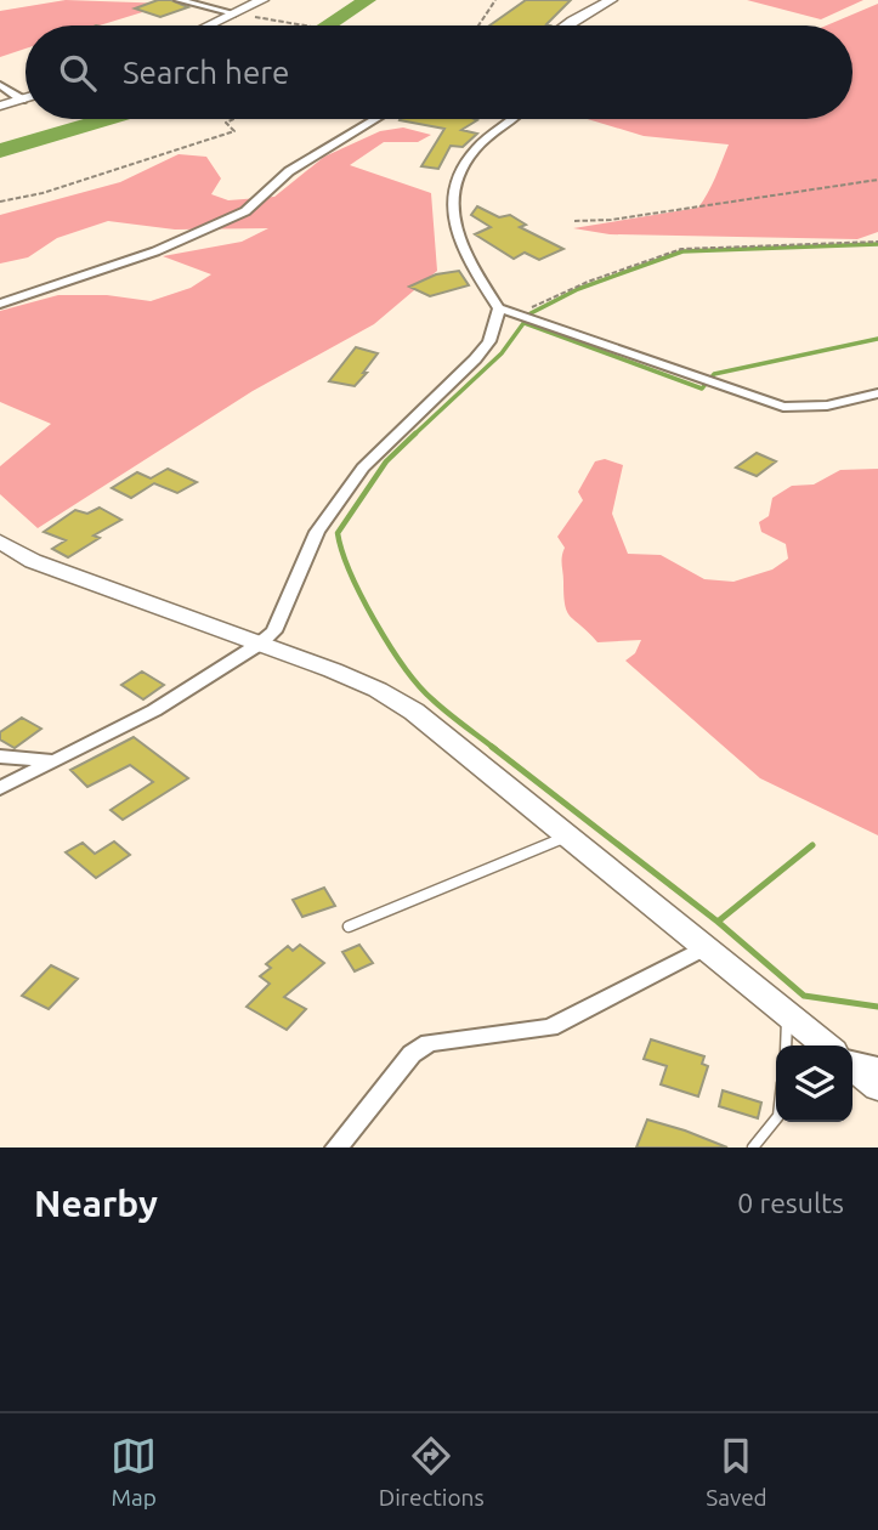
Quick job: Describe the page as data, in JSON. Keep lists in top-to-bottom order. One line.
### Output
{"page":{"search":"Search here","heading":["Nearby","0 results"],"nav":["Map","Directions","Saved"]}}
